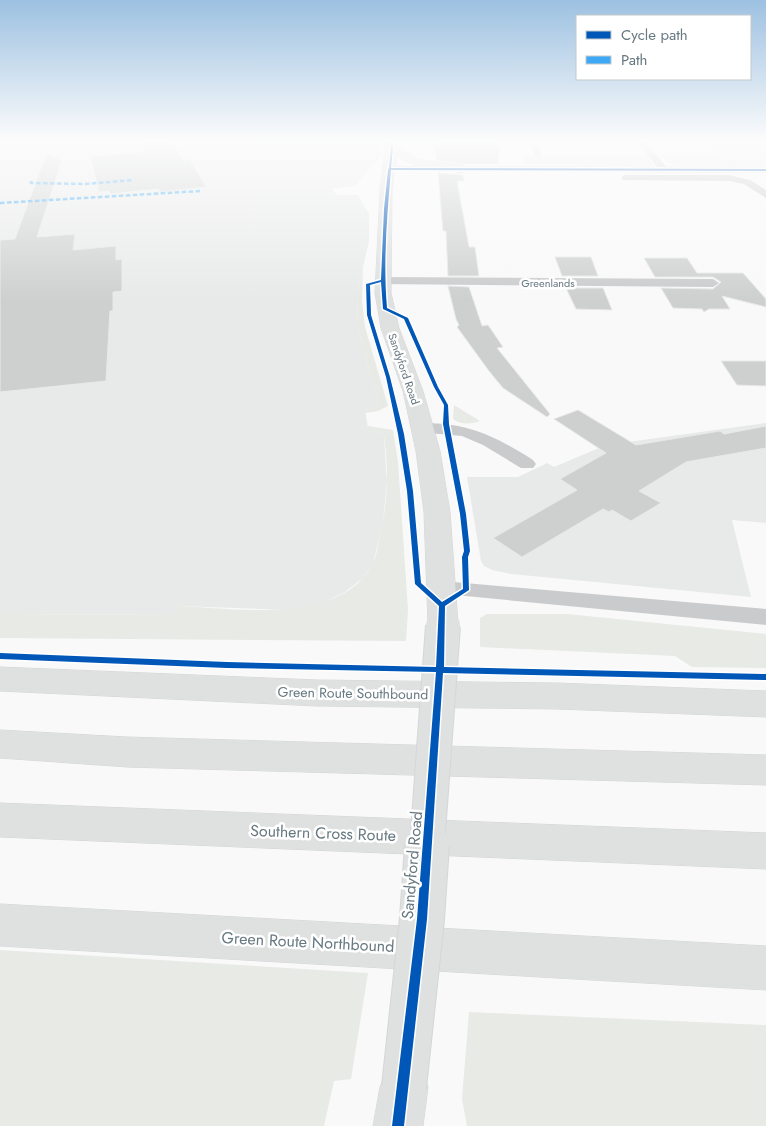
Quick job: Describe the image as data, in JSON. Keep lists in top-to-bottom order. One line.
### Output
{"streets":{"main road":["Sandyford Road","Green Route Southbound","Southern Cross Route","Green Route Northbound"],"street":["Greenlands"]},"crossings":[["Greenlands","Sandyford Road"]],"legend":["Cycle path","Path"]}
